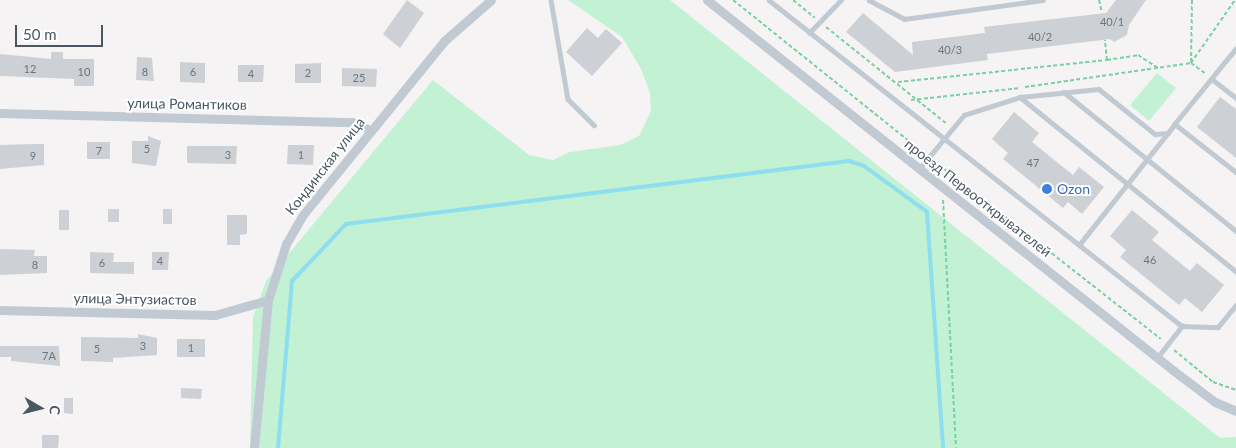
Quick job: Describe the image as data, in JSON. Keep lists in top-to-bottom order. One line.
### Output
{"streets":{"street":["улица Романтиков","Кондинская улица","проезд Первооткрывателей","улица Энтузиастов"]},"crossings":[["улица Романтиков","Кондинская улица"],["Кондинская улица","улица Энтузиастов"]],"places":["Ozon"],"house_numbers":["40/1","40/2","40/3","12","10","8","6","2","4","25","5","7","3","1","9","47","46","4","6","8","3","1","5","7А"],"scale_bar":"50 m","north":"right"}
